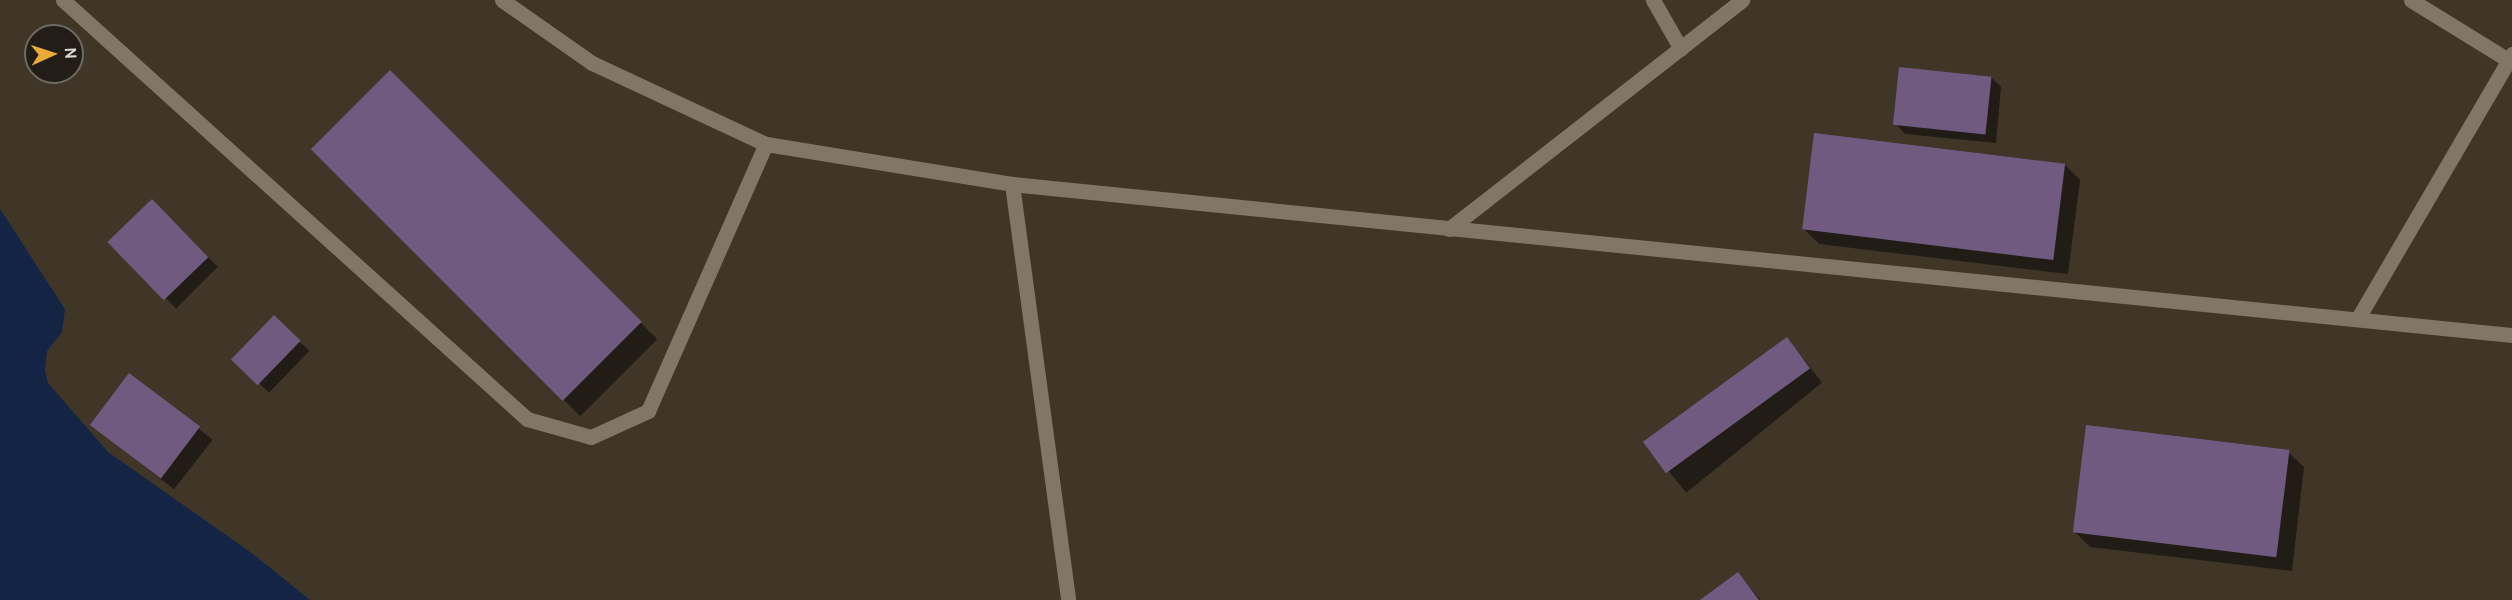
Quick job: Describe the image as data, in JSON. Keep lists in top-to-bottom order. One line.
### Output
{"north":"right"}
